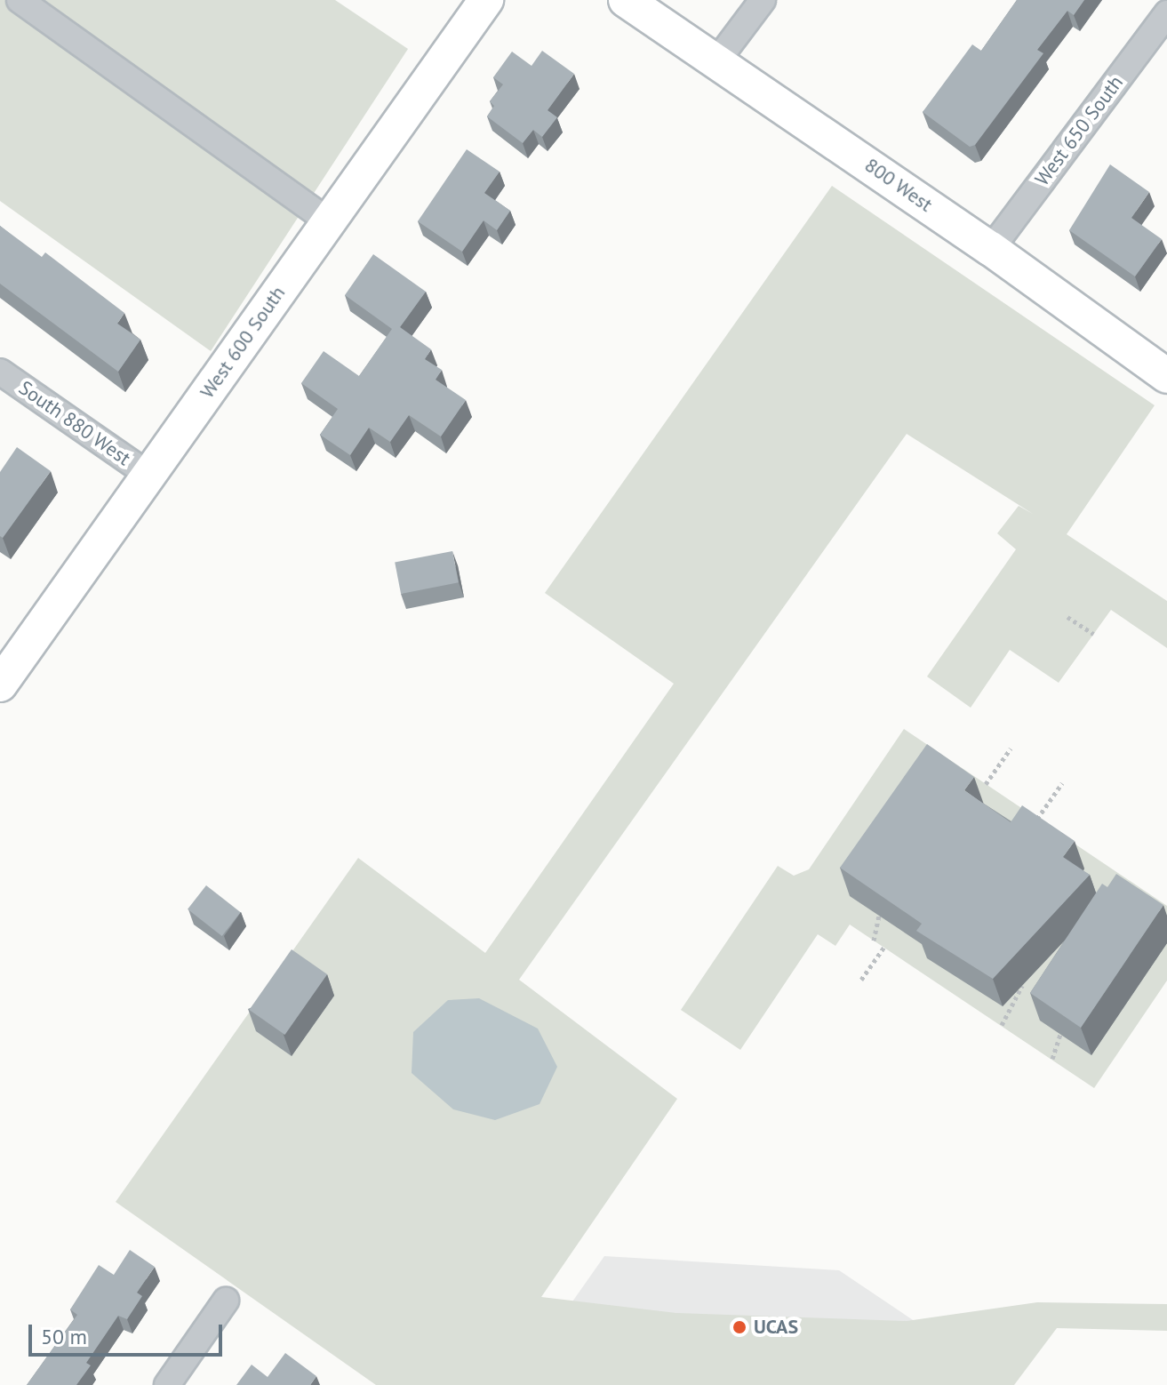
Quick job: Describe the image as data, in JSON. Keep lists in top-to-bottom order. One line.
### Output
{"streets":{"street":["West 650 South","800 West","West 600 South","South 880 West"]},"crossings":[["West 650 South","800 West"],["West 600 South","South 880 West"]],"places":["UCAS"],"scale_bar":"50 m"}
